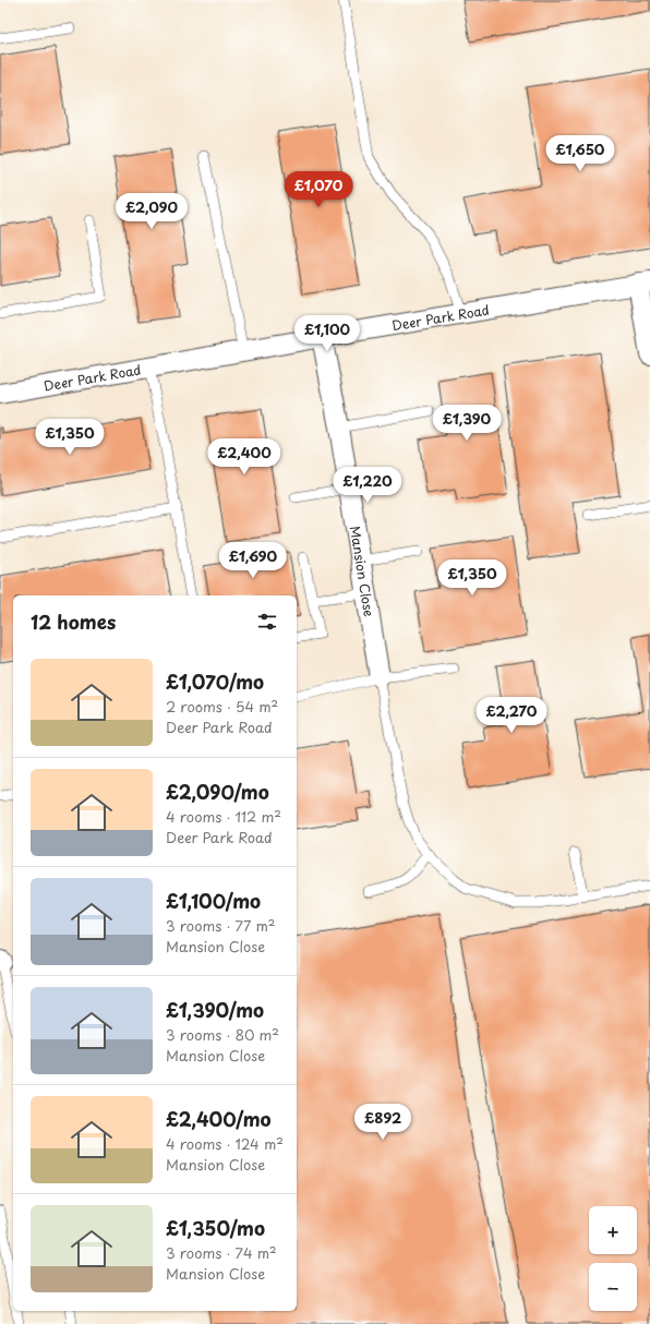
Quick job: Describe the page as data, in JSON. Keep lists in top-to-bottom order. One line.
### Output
{"streets":{"street":["Deer Park Road","Mansion Close"]},"crossings":[["Deer Park Road","Mansion Close"]],"page":{"price":["£1,650","£1,070","£2,090","£1,100","£1,390","£1,350","£2,400","£1,220","£1,690","£1,350","£2,270","£892"],"heading":"12 homes","list":[{"name":"£1,070/mo","note":"2 rooms · 54 m² · Deer Park Road"},{"name":"£2,090/mo","note":"4 rooms · 112 m² · Deer Park Road"},{"name":"£1,100/mo","note":"3 rooms · 77 m² · Mansion Close"},{"name":"£1,390/mo","note":"3 rooms · 80 m² · Mansion Close"},{"name":"£2,400/mo","note":"4 rooms · 124 m² · Mansion Close"},{"name":"£1,350/mo","note":"3 rooms · 74 m² · Mansion Close"}],"map_buttons":["+","−"]}}
